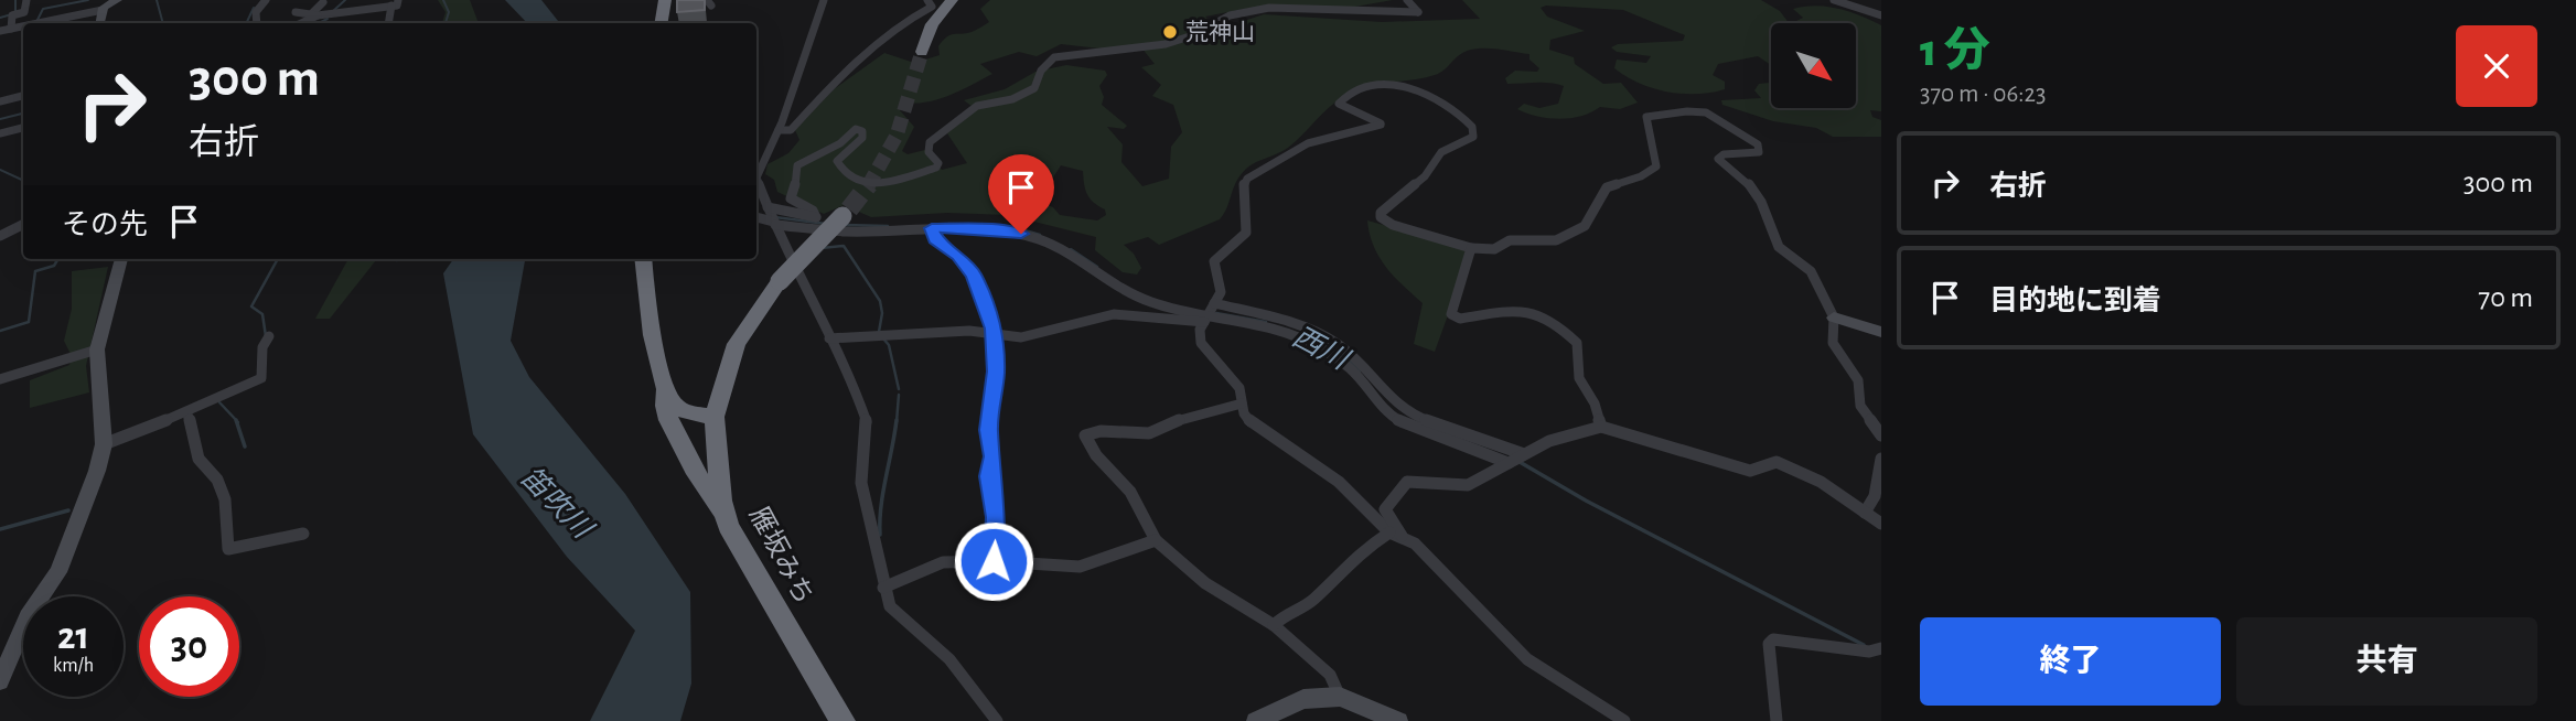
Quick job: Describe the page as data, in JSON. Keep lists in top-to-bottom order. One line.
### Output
{"streets":{"highway":["雁坂みち"]},"water":["西川","笛吹川"],"places":["荒神山"],"north":"bottom right","page":{"heading":["1 分","370 m · 06:23"],"turn":["300 m","右折"],"list":[{"name":"右折","value":"300 m"},{"name":"目的地に到着","value":"70 m"}],"then":"その先","speed":"21 km/h","limit":"30","buttons":["終了","共有"]}}
